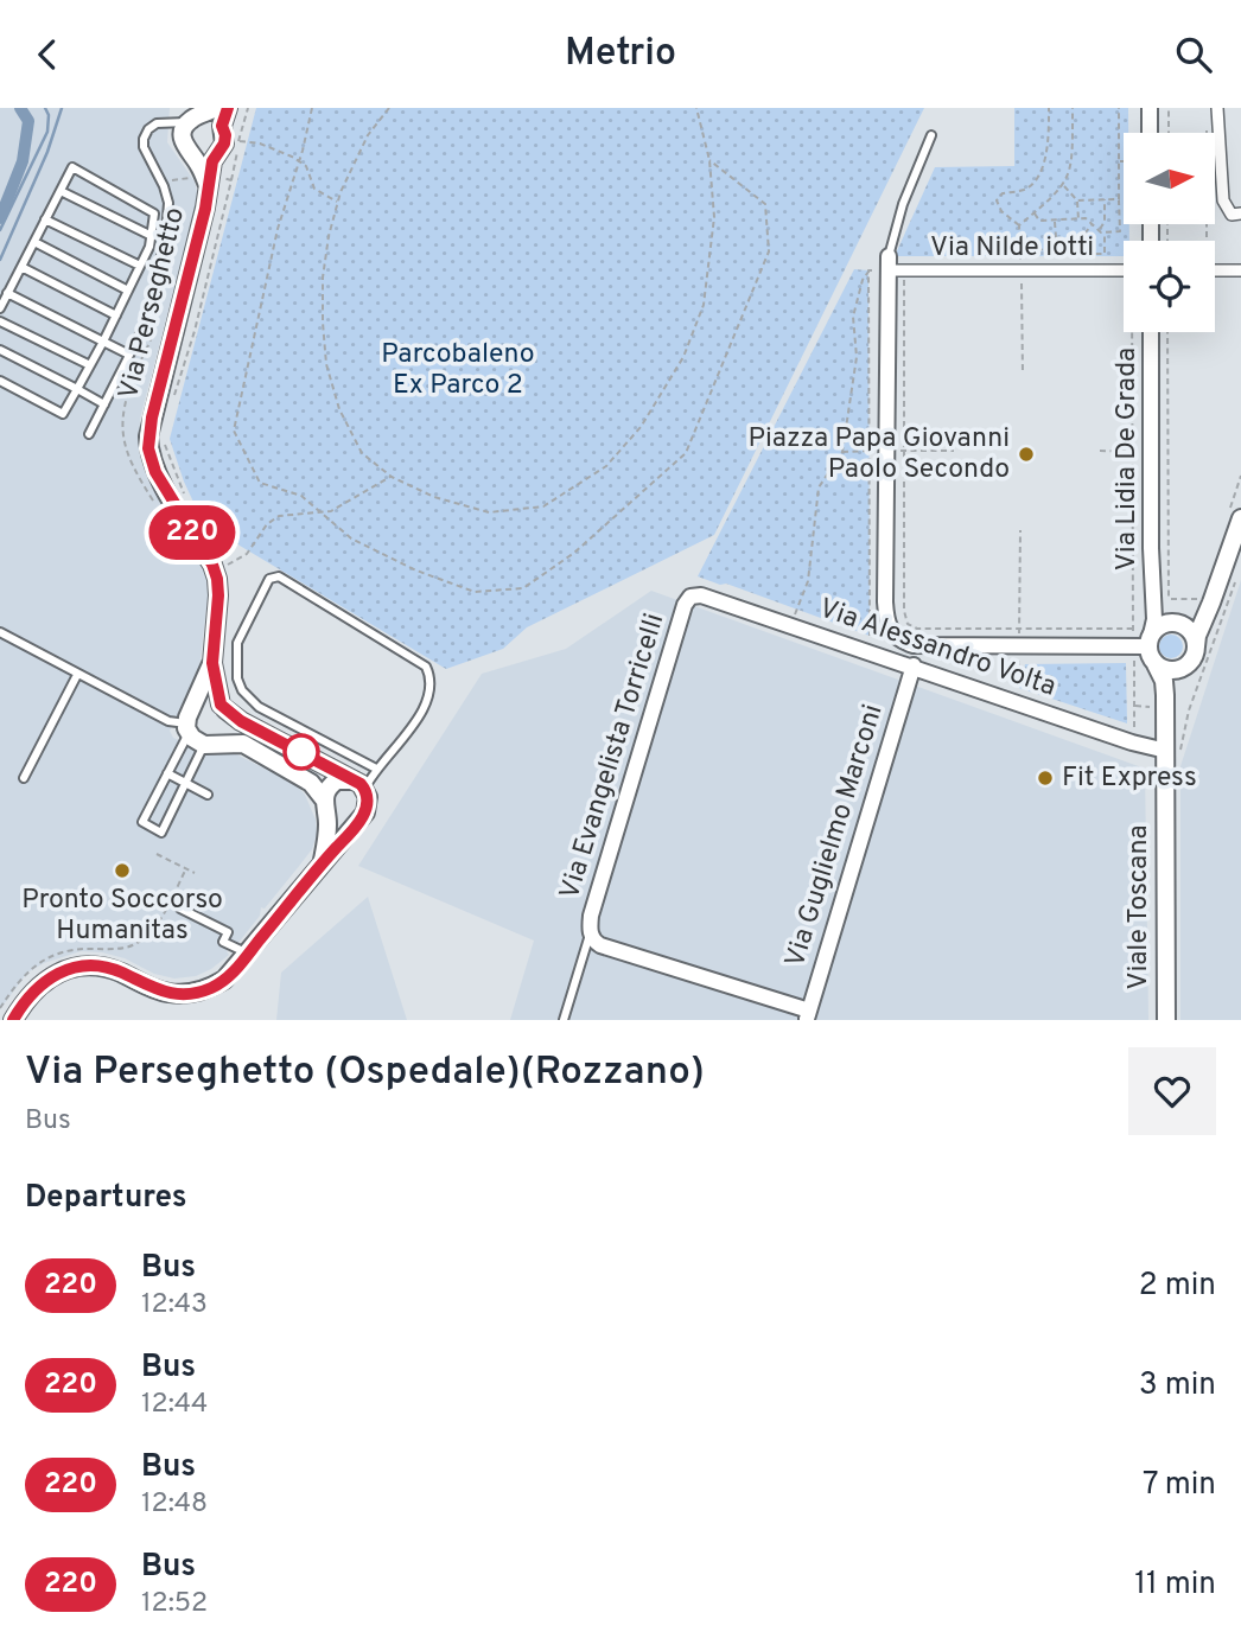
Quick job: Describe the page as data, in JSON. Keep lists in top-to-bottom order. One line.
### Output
{"streets":{"street":["Via Nilde iotti","Via Perseghetto","Via Lidia De Grada","Via Alessandro Volta","Via Evangelista Torricelli","Via Guglielmo Marconi","Viale Toscana"]},"crossings":[["Via Lidia De Grada","Viale Toscana"],["Via Alessandro Volta","Via Evangelista Torricelli"],["Via Alessandro Volta","Via Guglielmo Marconi"],["Via Alessandro Volta","Viale Toscana"]],"parks":["Parcobaleno Ex Parco 2"],"places":["Piazza Papa Giovanni Paolo Secondo","Fit Express","Pronto Soccorso Humanitas"],"lines":["bus line 220"],"north":"right","page":{"header":"Metrio","on_map":"220","heading":[["Via Perseghetto (Ospedale)(Rozzano)","Bus"],"Departures"],"list":[{"mark":"220","name":"Bus","note":"12:43","value":"2 min"},{"mark":"220","name":"Bus","note":"12:44","value":"3 min"},{"mark":"220","name":"Bus","note":"12:48","value":"7 min"},{"mark":"220","name":"Bus","note":"12:52","value":"11 min"}]}}
